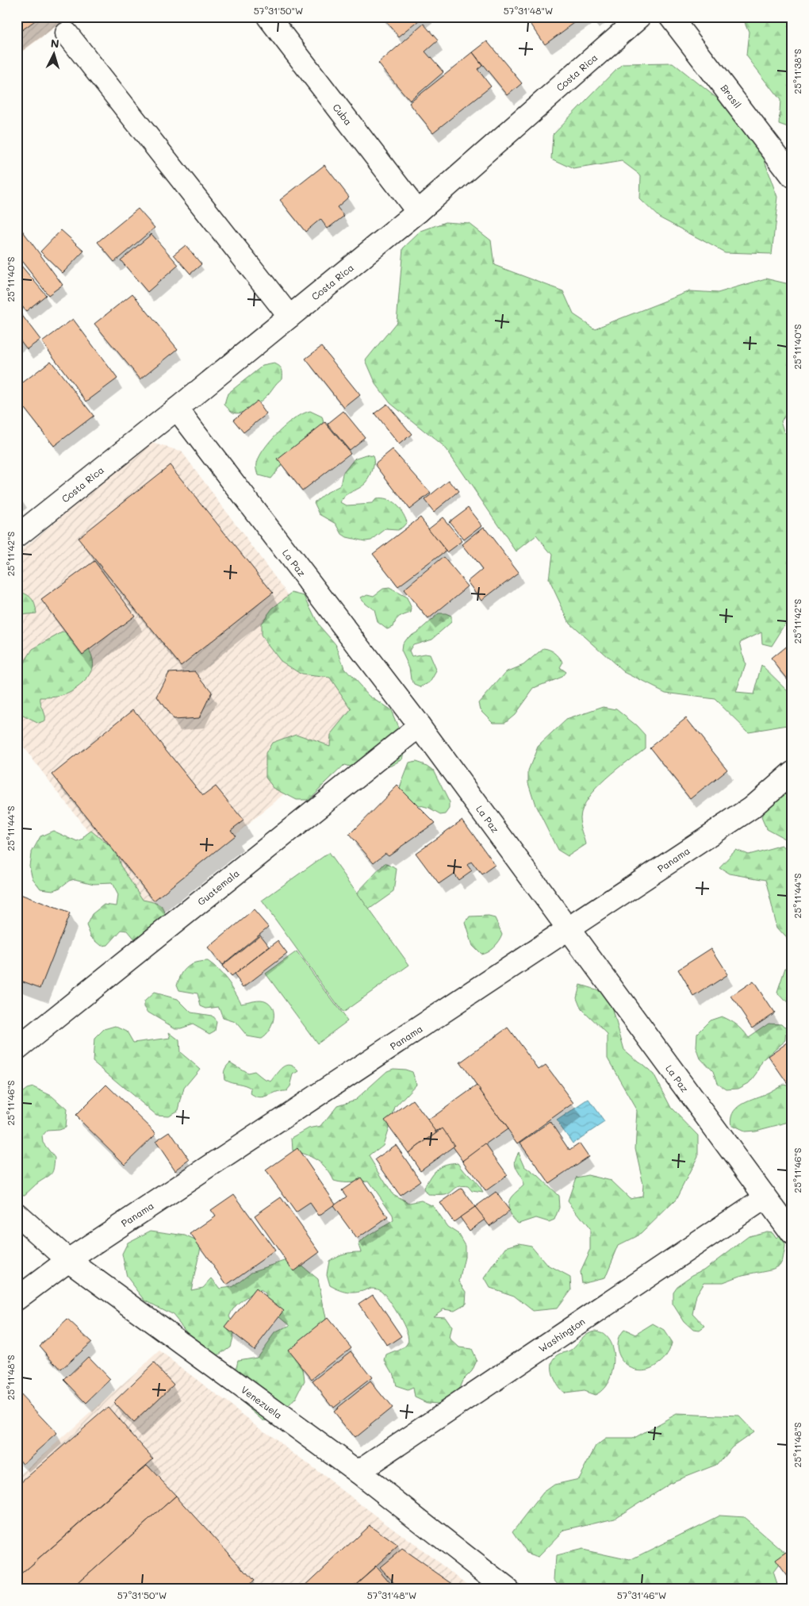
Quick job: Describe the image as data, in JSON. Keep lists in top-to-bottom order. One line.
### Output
{"streets":{"street":["Costa Rica","Brasil","Cuba","La Paz","Panama","Guatemala","Washington","Venezuela"]},"crossings":[["Costa Rica","Cuba"],["Costa Rica","La Paz"],["La Paz","Panama"],["La Paz","Guatemala"],["La Paz","Washington"],["Panama","Venezuela"],["Washington","Venezuela"]],"north":"top","coordinates":["57°31'50\"W","57°31'48\"W","25°11'38\"S","25°11'40\"S","25°11'42\"S","25°11'44\"S","25°11'46\"S","25°11'48\"S","57°31'46\"W"]}
